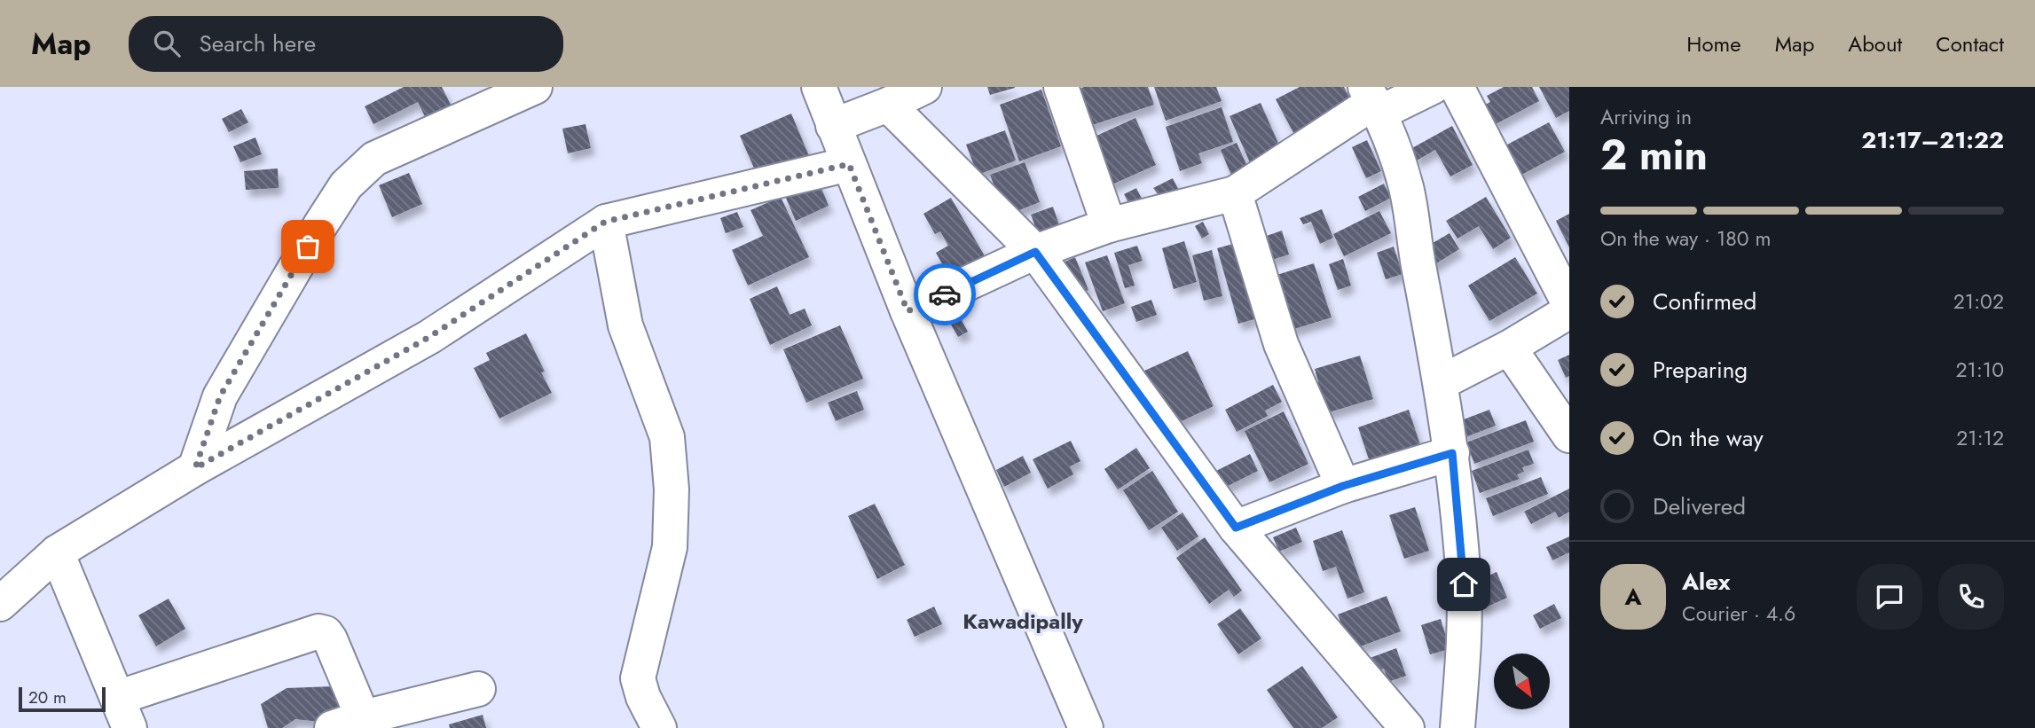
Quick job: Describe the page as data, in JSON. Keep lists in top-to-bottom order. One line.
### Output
{"districts":["Kawadipally"],"scale_bar":"20 m","north":"bottom right","page":{"header":"Map","search":"Search here","nav":["Home","Map","About","Contact"],"heading":["2 min","Arriving in","21:17–21:22"],"panel":["Alex","Courier · 4.6"],"bar":"On the way · 180 m","list":[["Confirmed","21:02"],["Preparing","21:10"],["On the way","21:12"],"Delivered"],"round":"A","scale":"20 m"}}
